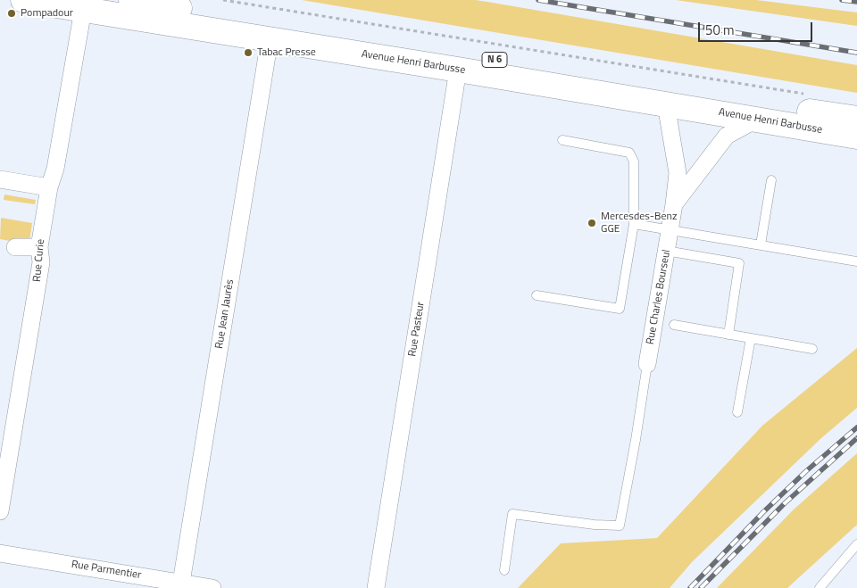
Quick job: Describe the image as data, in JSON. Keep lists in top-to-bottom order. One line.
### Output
{"streets":{"main road":["N 6","Avenue Henri Barbusse"],"street":["Rue Curie","Rue Charles Bourseul","Rue Jean Jaurès","Rue Pasteur","Rue Parmentier"]},"crossings":[["Avenue Henri Barbusse","Rue Curie"],["Avenue Henri Barbusse","Rue Charles Bourseul"],["Avenue Henri Barbusse","Rue Jean Jaurès"],["Avenue Henri Barbusse","Rue Pasteur"],["Rue Jean Jaurès","Rue Parmentier"]],"places":["Pompadour","Tabac Presse","Mercesdes-Benz GGE"],"scale_bar":"50 m"}
